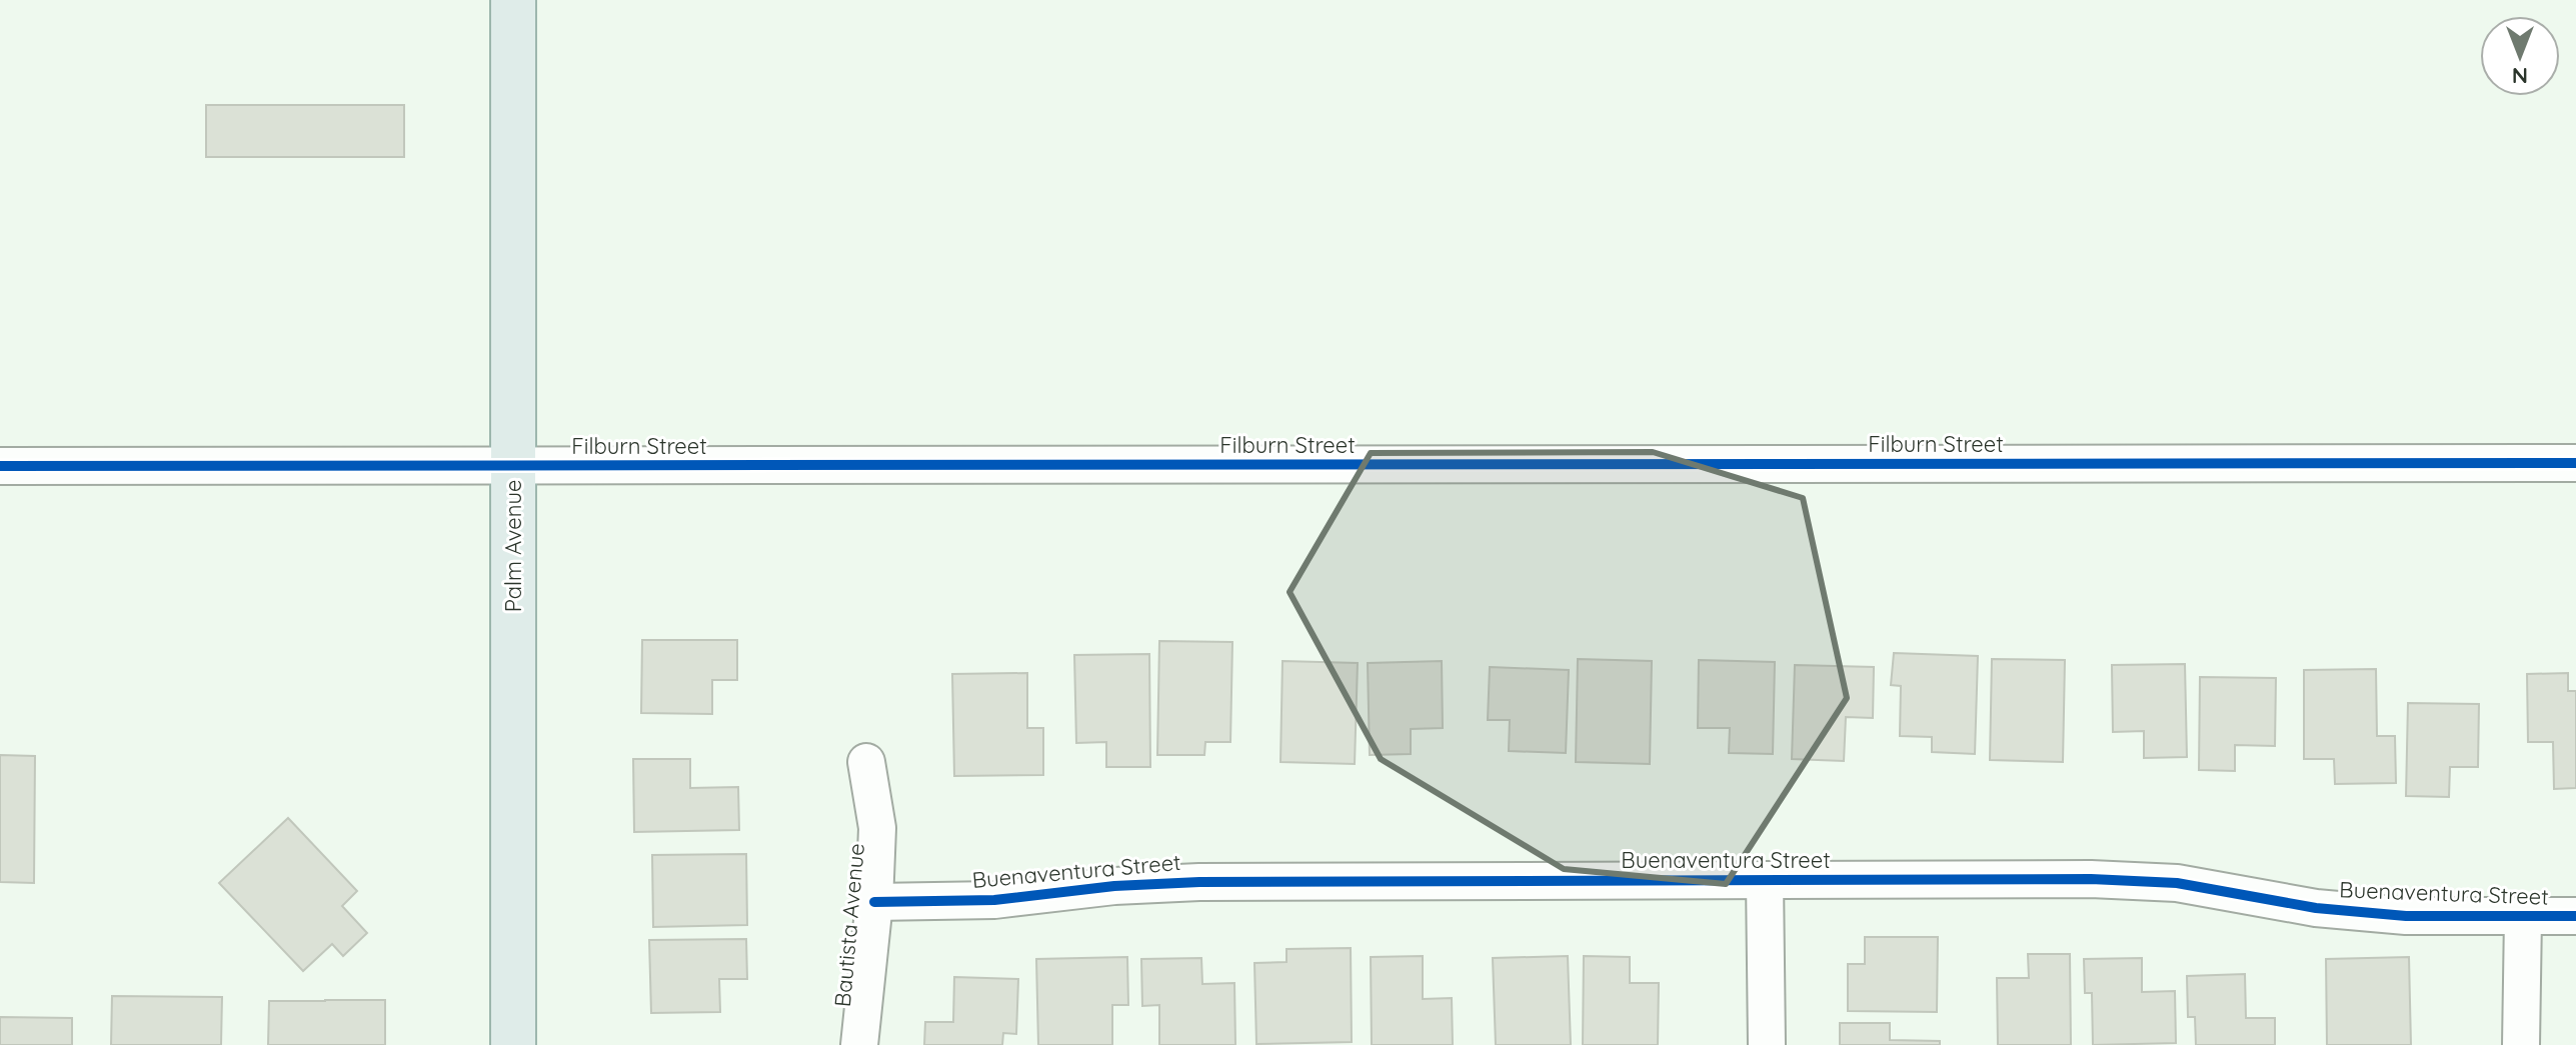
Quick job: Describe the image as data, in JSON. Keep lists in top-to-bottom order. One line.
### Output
{"streets":{"main road":["Palm Avenue"],"street":["Filburn Street","Buenaventura Street","Bautista Avenue"]},"crossings":[["Filburn Street","Palm Avenue"],["Buenaventura Street","Bautista Avenue"]],"north":"bottom"}
